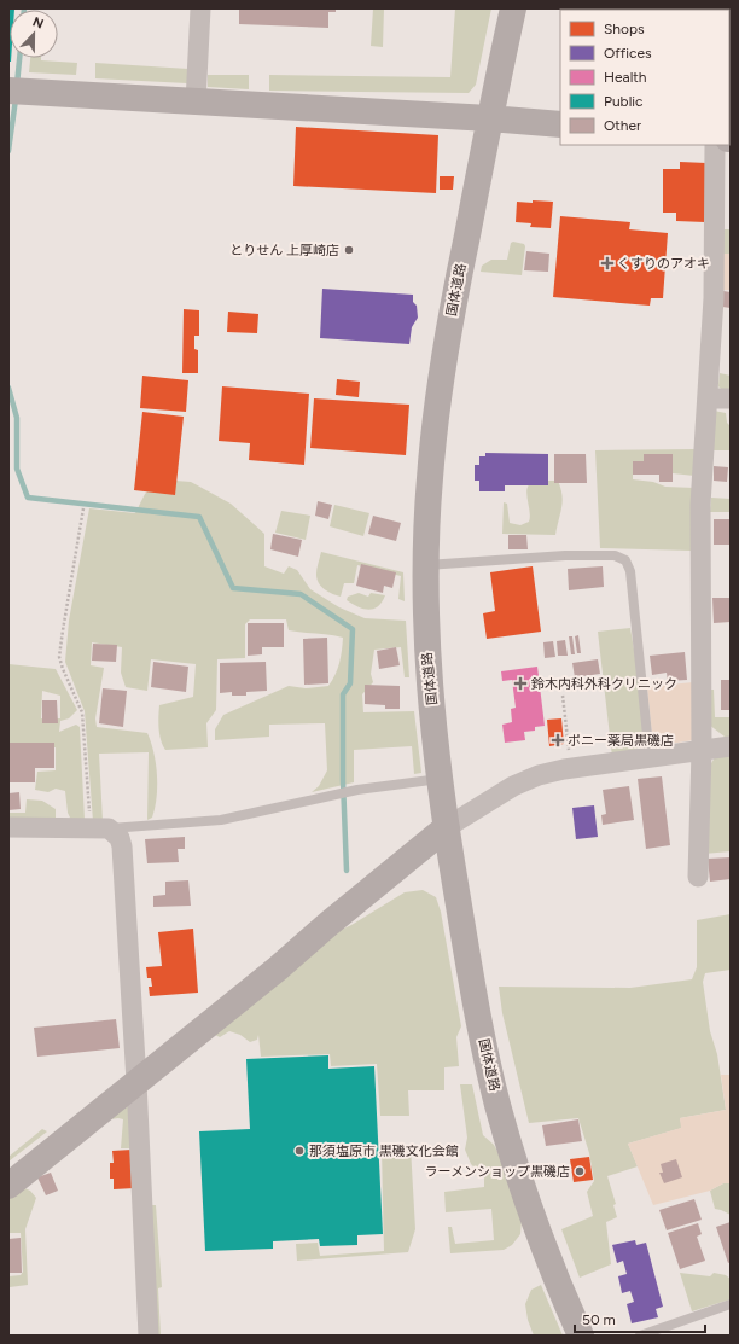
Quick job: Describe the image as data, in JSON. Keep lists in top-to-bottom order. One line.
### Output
{"streets":{"street":["国体道路"]},"places":{"other":["とりせん 上厚崎店","那須塩原市 黒磯文化会館","ラーメンショップ黒磯店"],"health":["くすりのアオキ","鈴木内科外科クリニック","ポニー薬局黒磯店"]},"legend":["Shops","Offices","Health","Public","Other"],"scale_bar":"50 m","north":"top"}
